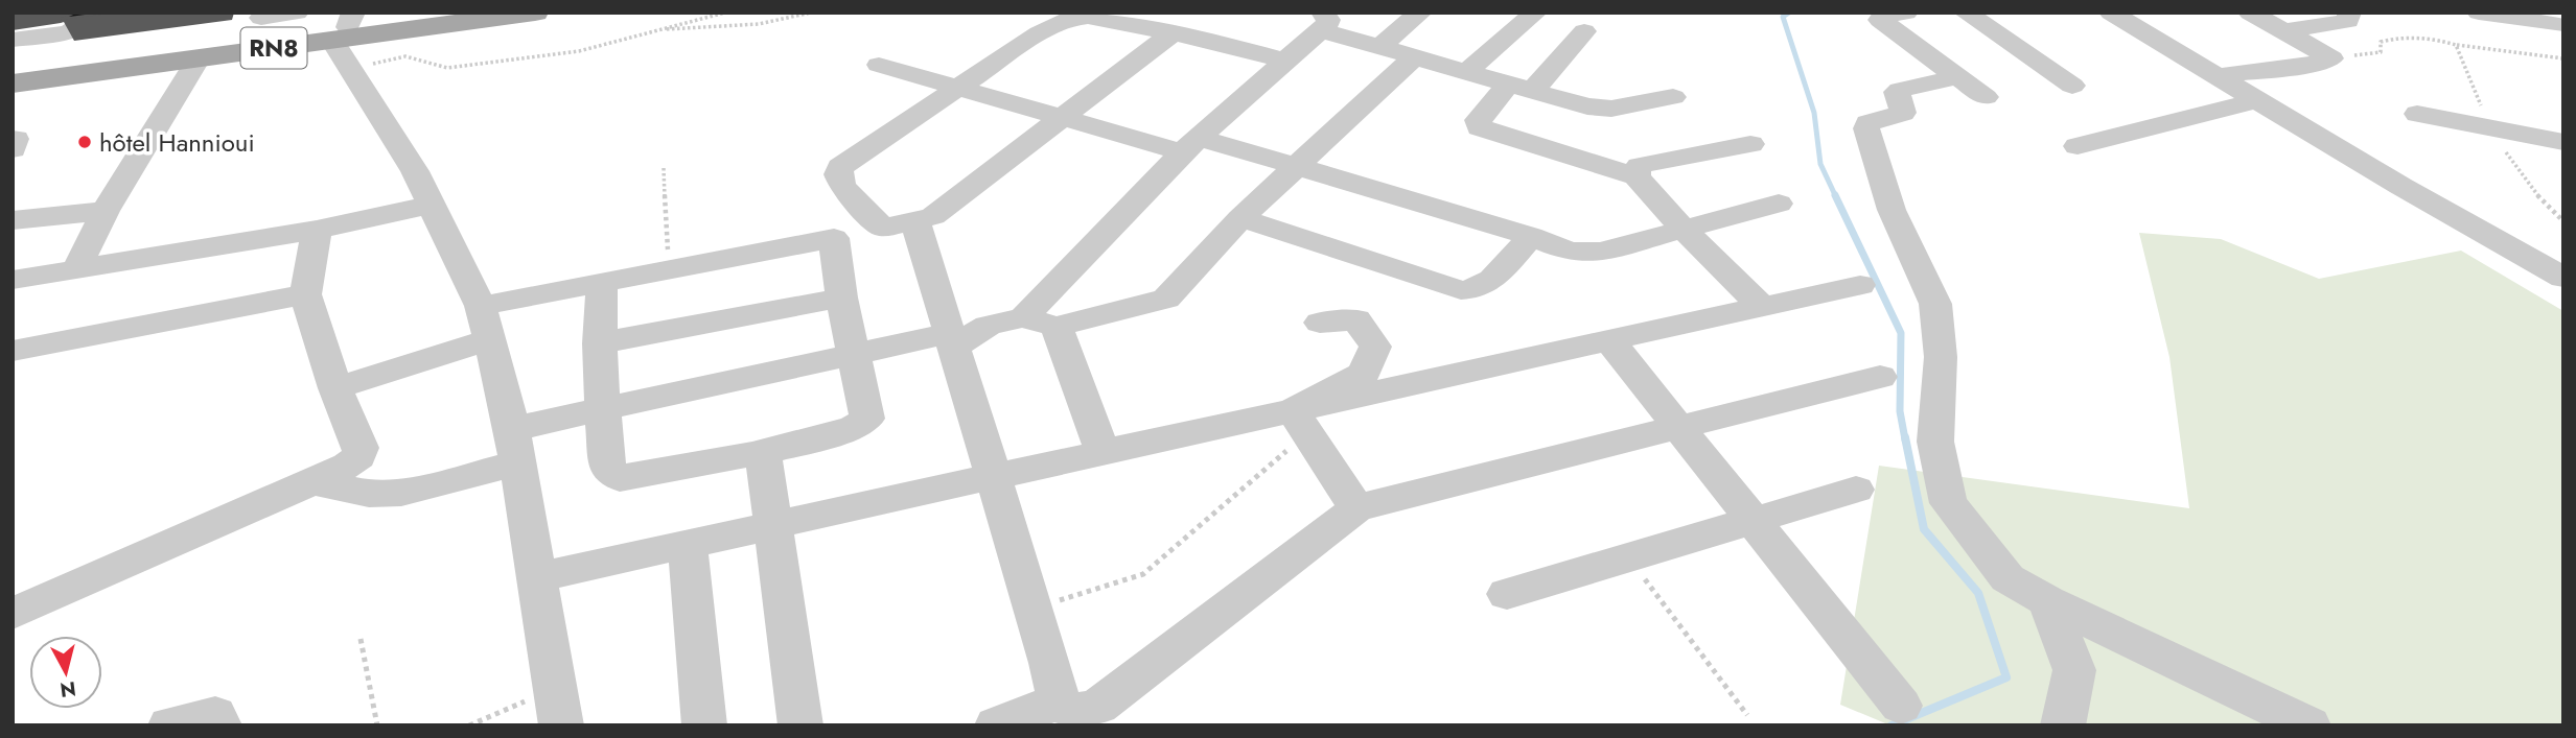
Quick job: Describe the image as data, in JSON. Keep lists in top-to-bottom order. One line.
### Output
{"streets":{"main road":["RN8"]},"places":["hôtel Hannioui"],"north":"bottom"}
